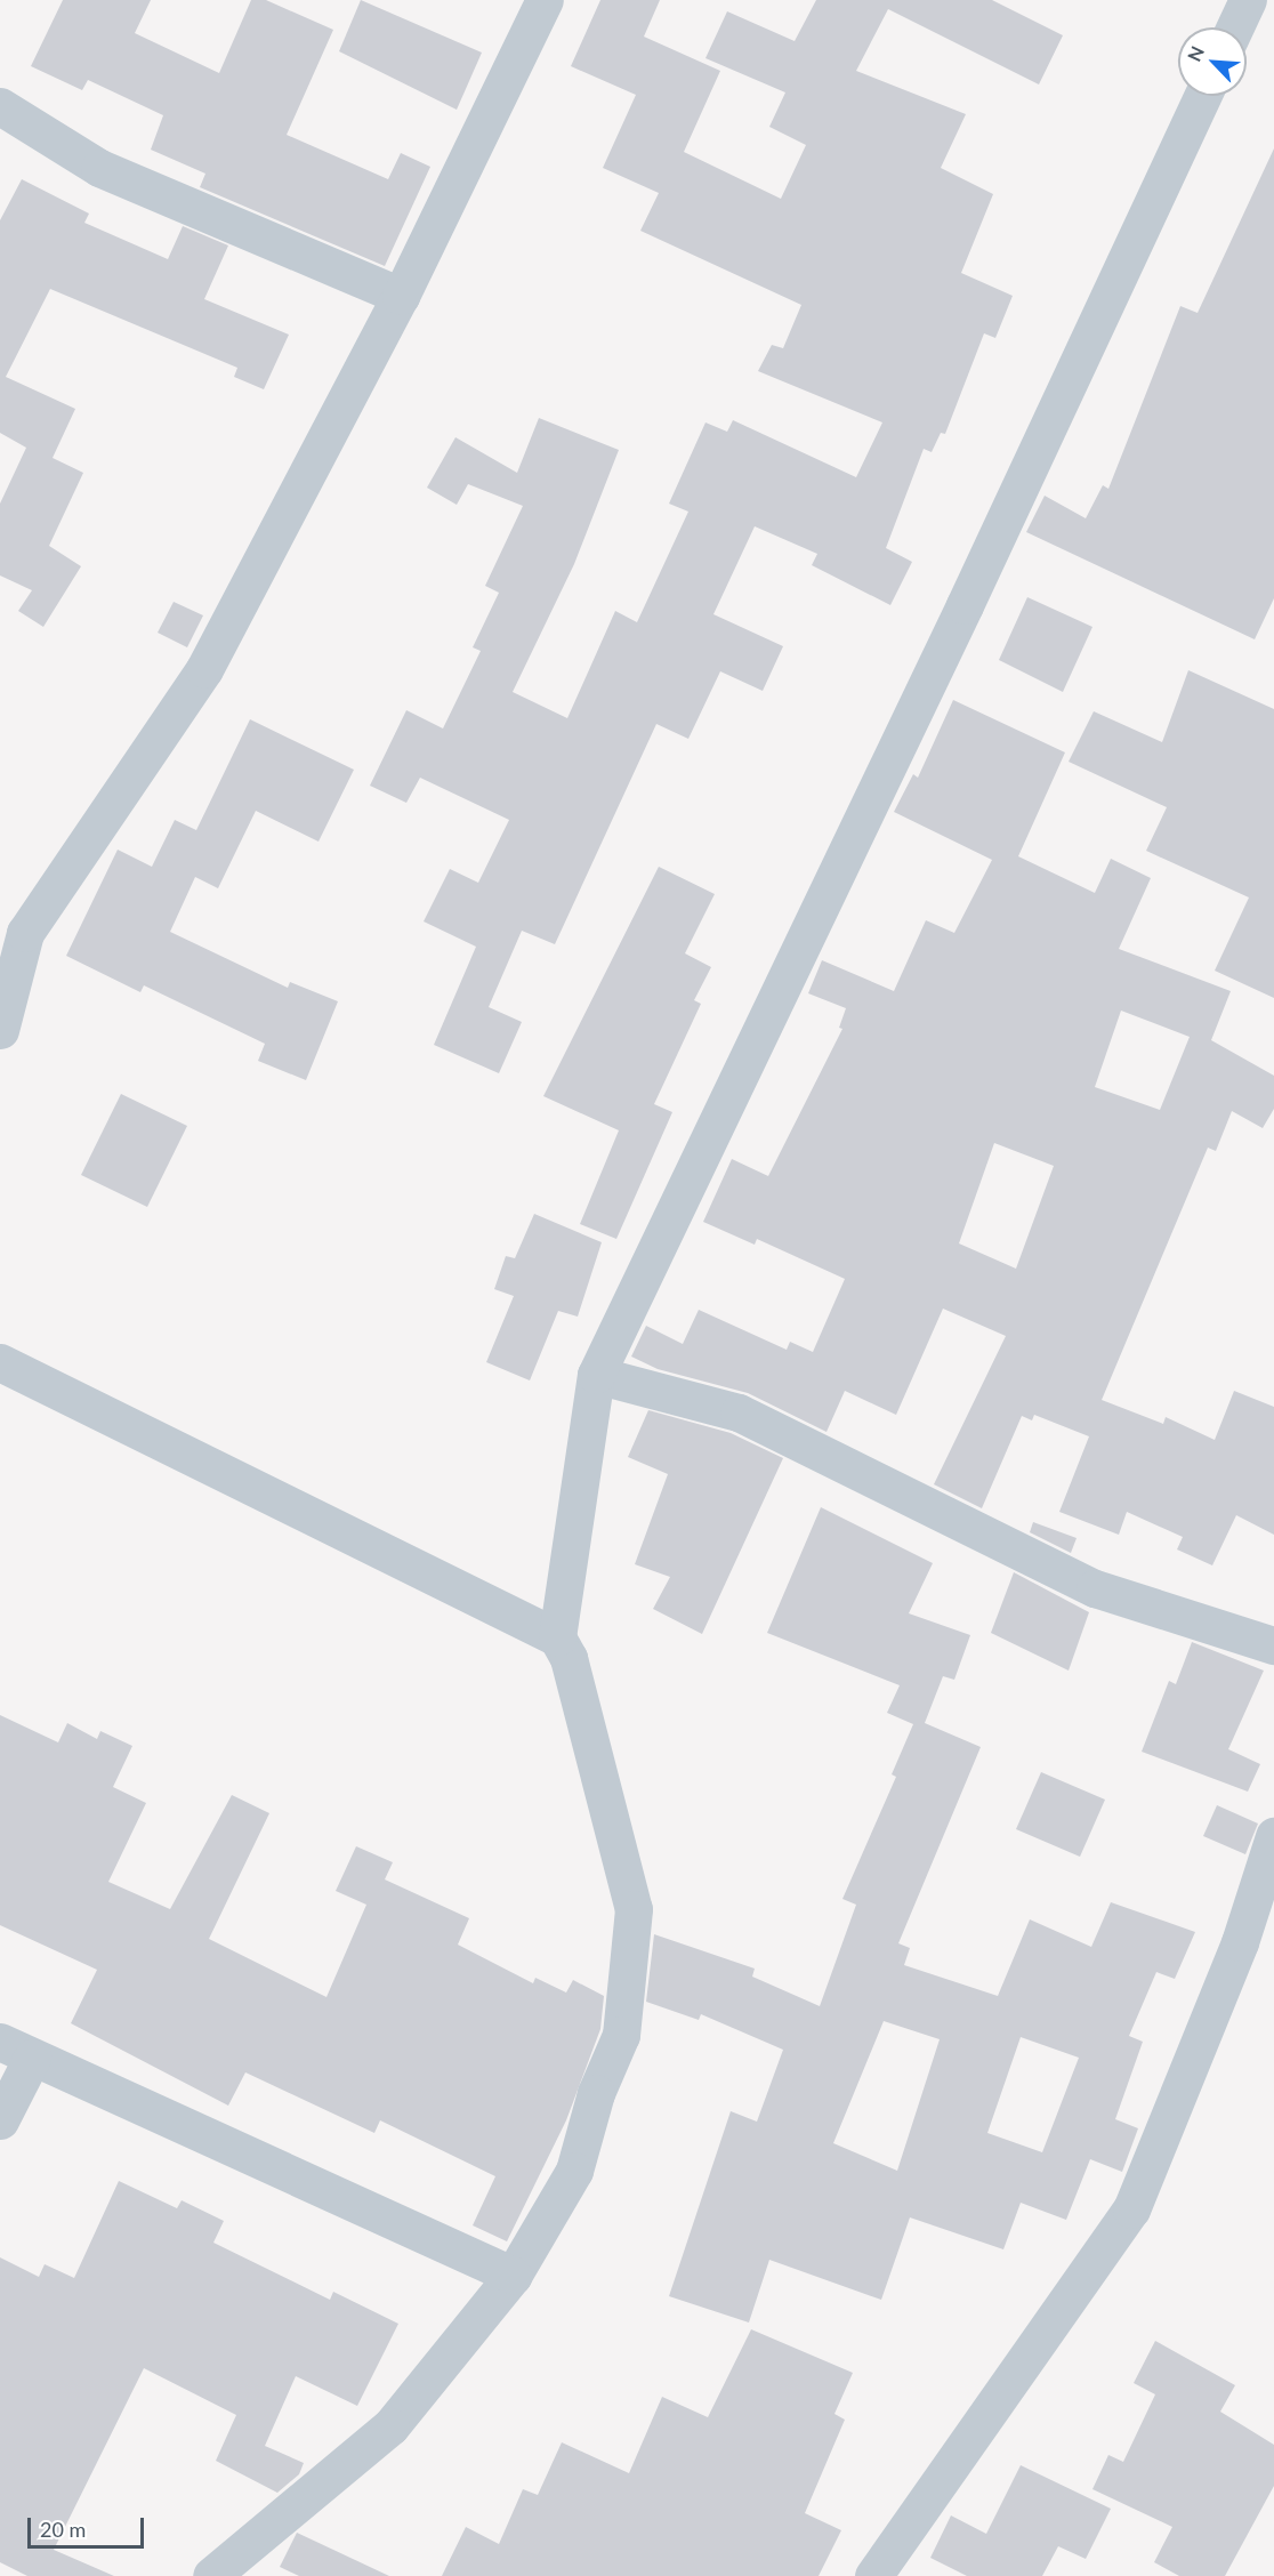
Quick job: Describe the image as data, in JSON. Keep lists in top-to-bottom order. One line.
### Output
{"scale_bar":"20 m","north":"top left"}
